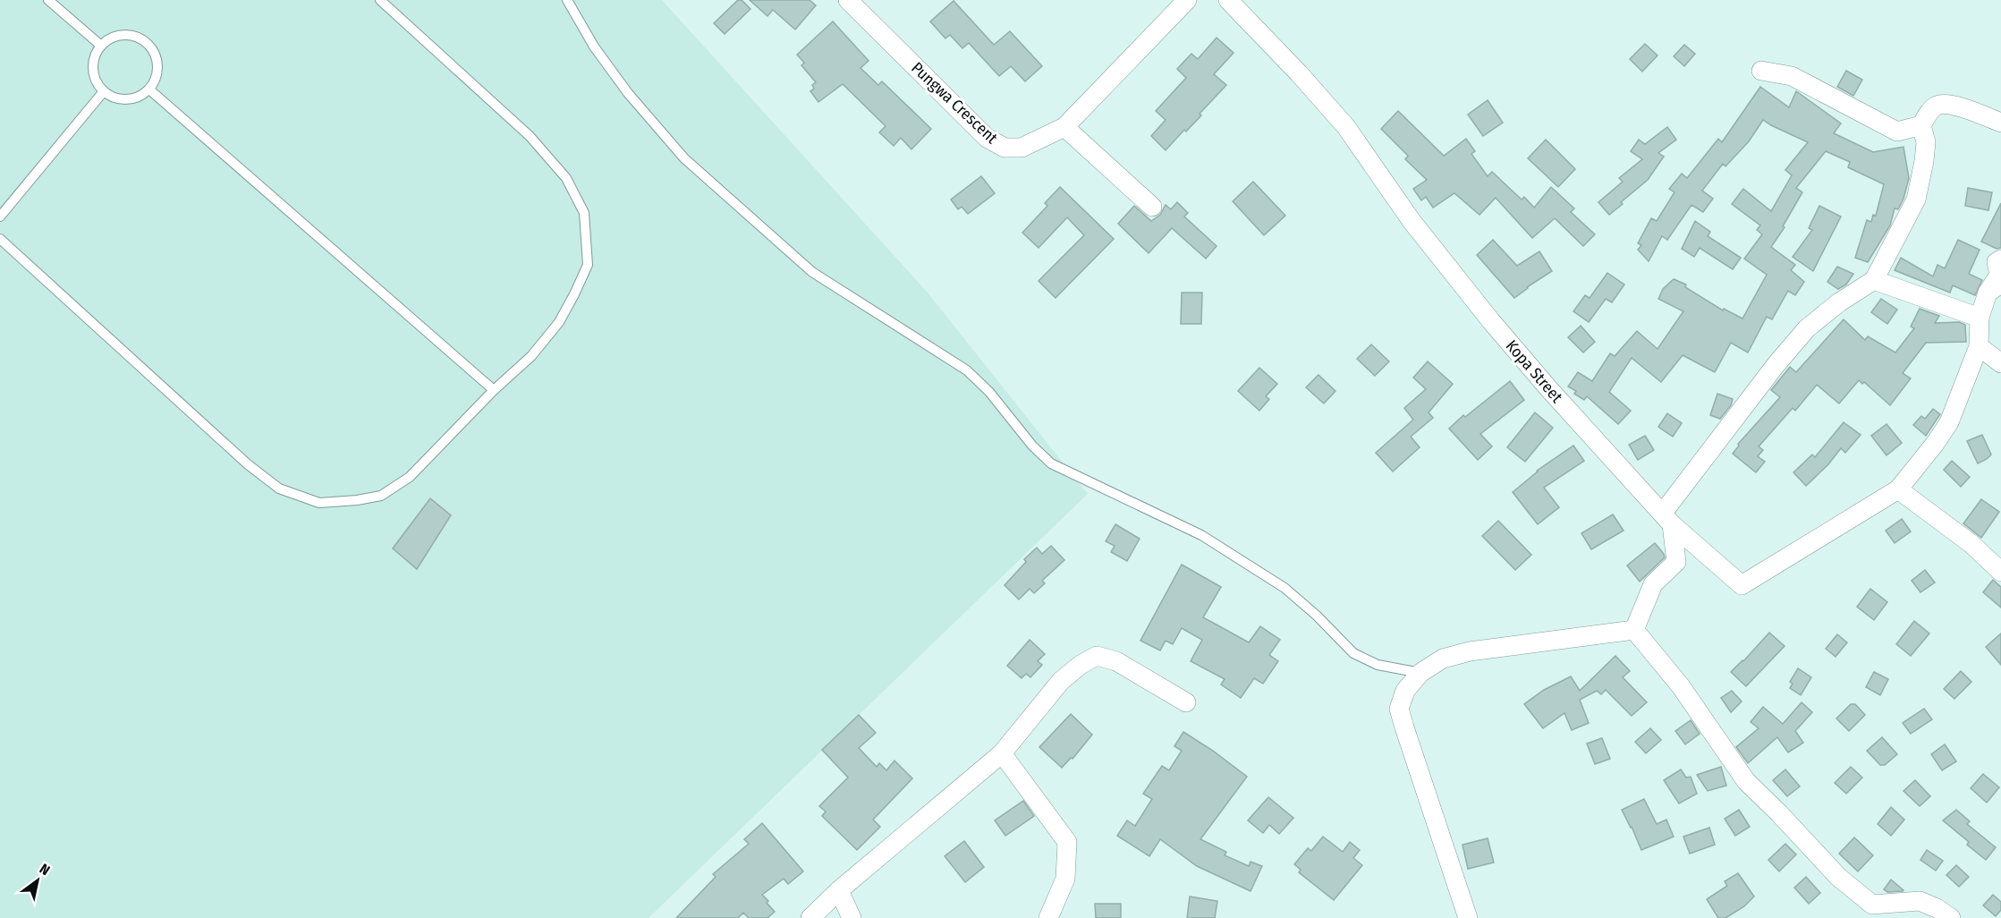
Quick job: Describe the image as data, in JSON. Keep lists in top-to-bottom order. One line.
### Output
{"streets":{"street":["Pungwa Crescent","Kopa Street"]},"north":"top right"}
